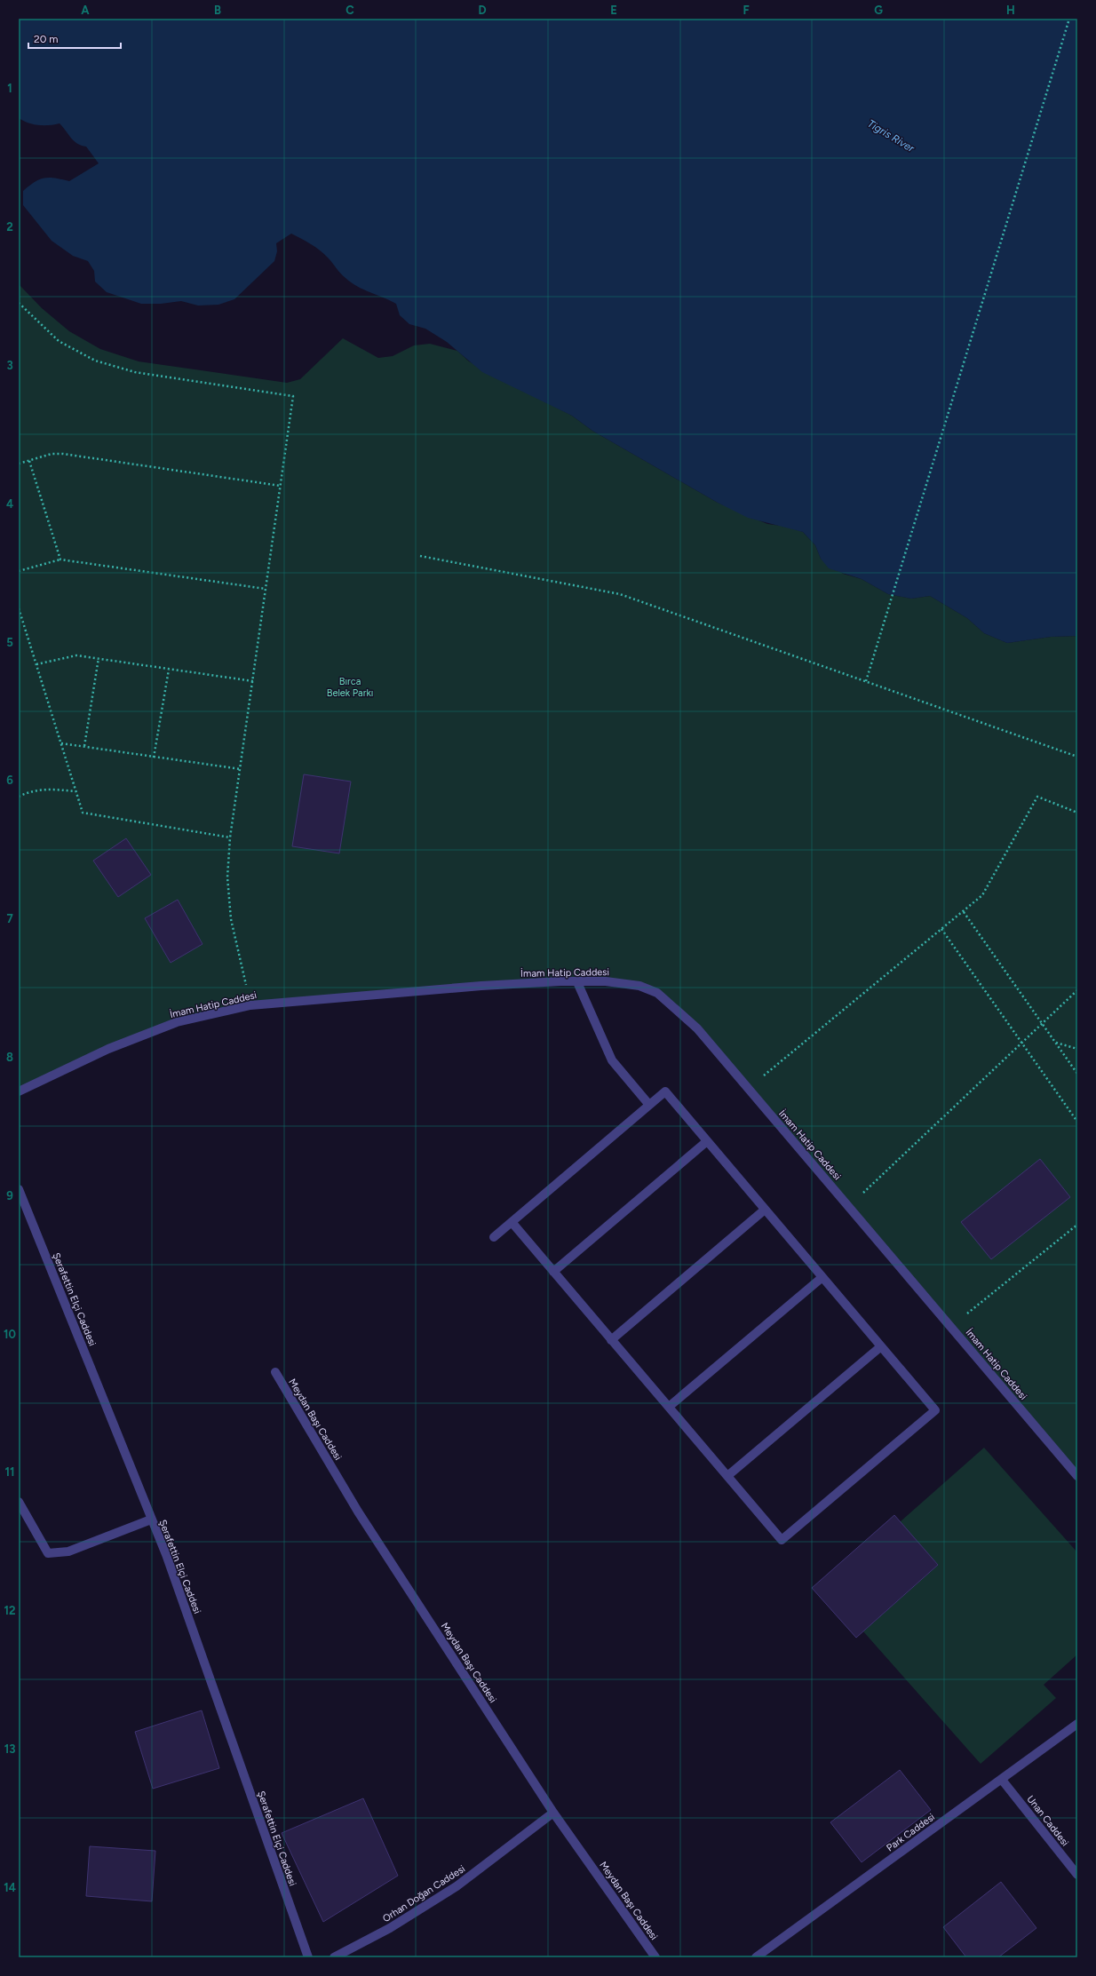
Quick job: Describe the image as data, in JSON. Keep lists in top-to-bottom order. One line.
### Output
{"streets":{"street":["İmam Hatip Caddesi","Şerafettin Elçi Caddesi","Meydan Başı Caddesi","Unan Caddesi","Park Caddesi","Orhan Doğan Caddesi"]},"crossings":[["Meydan Başı Caddesi","Orhan Doğan Caddesi"],["Unan Caddesi","Park Caddesi"]],"water":["Tigris River"],"parks":["Bırca Belek Parkı"],"scale_bar":"20 m","grid":{"columns":["A","B","C","D","E","F","G","H"],"rows":["1","2","3","4","5","6","7","8","9","10","11","12","13","14"]}}
